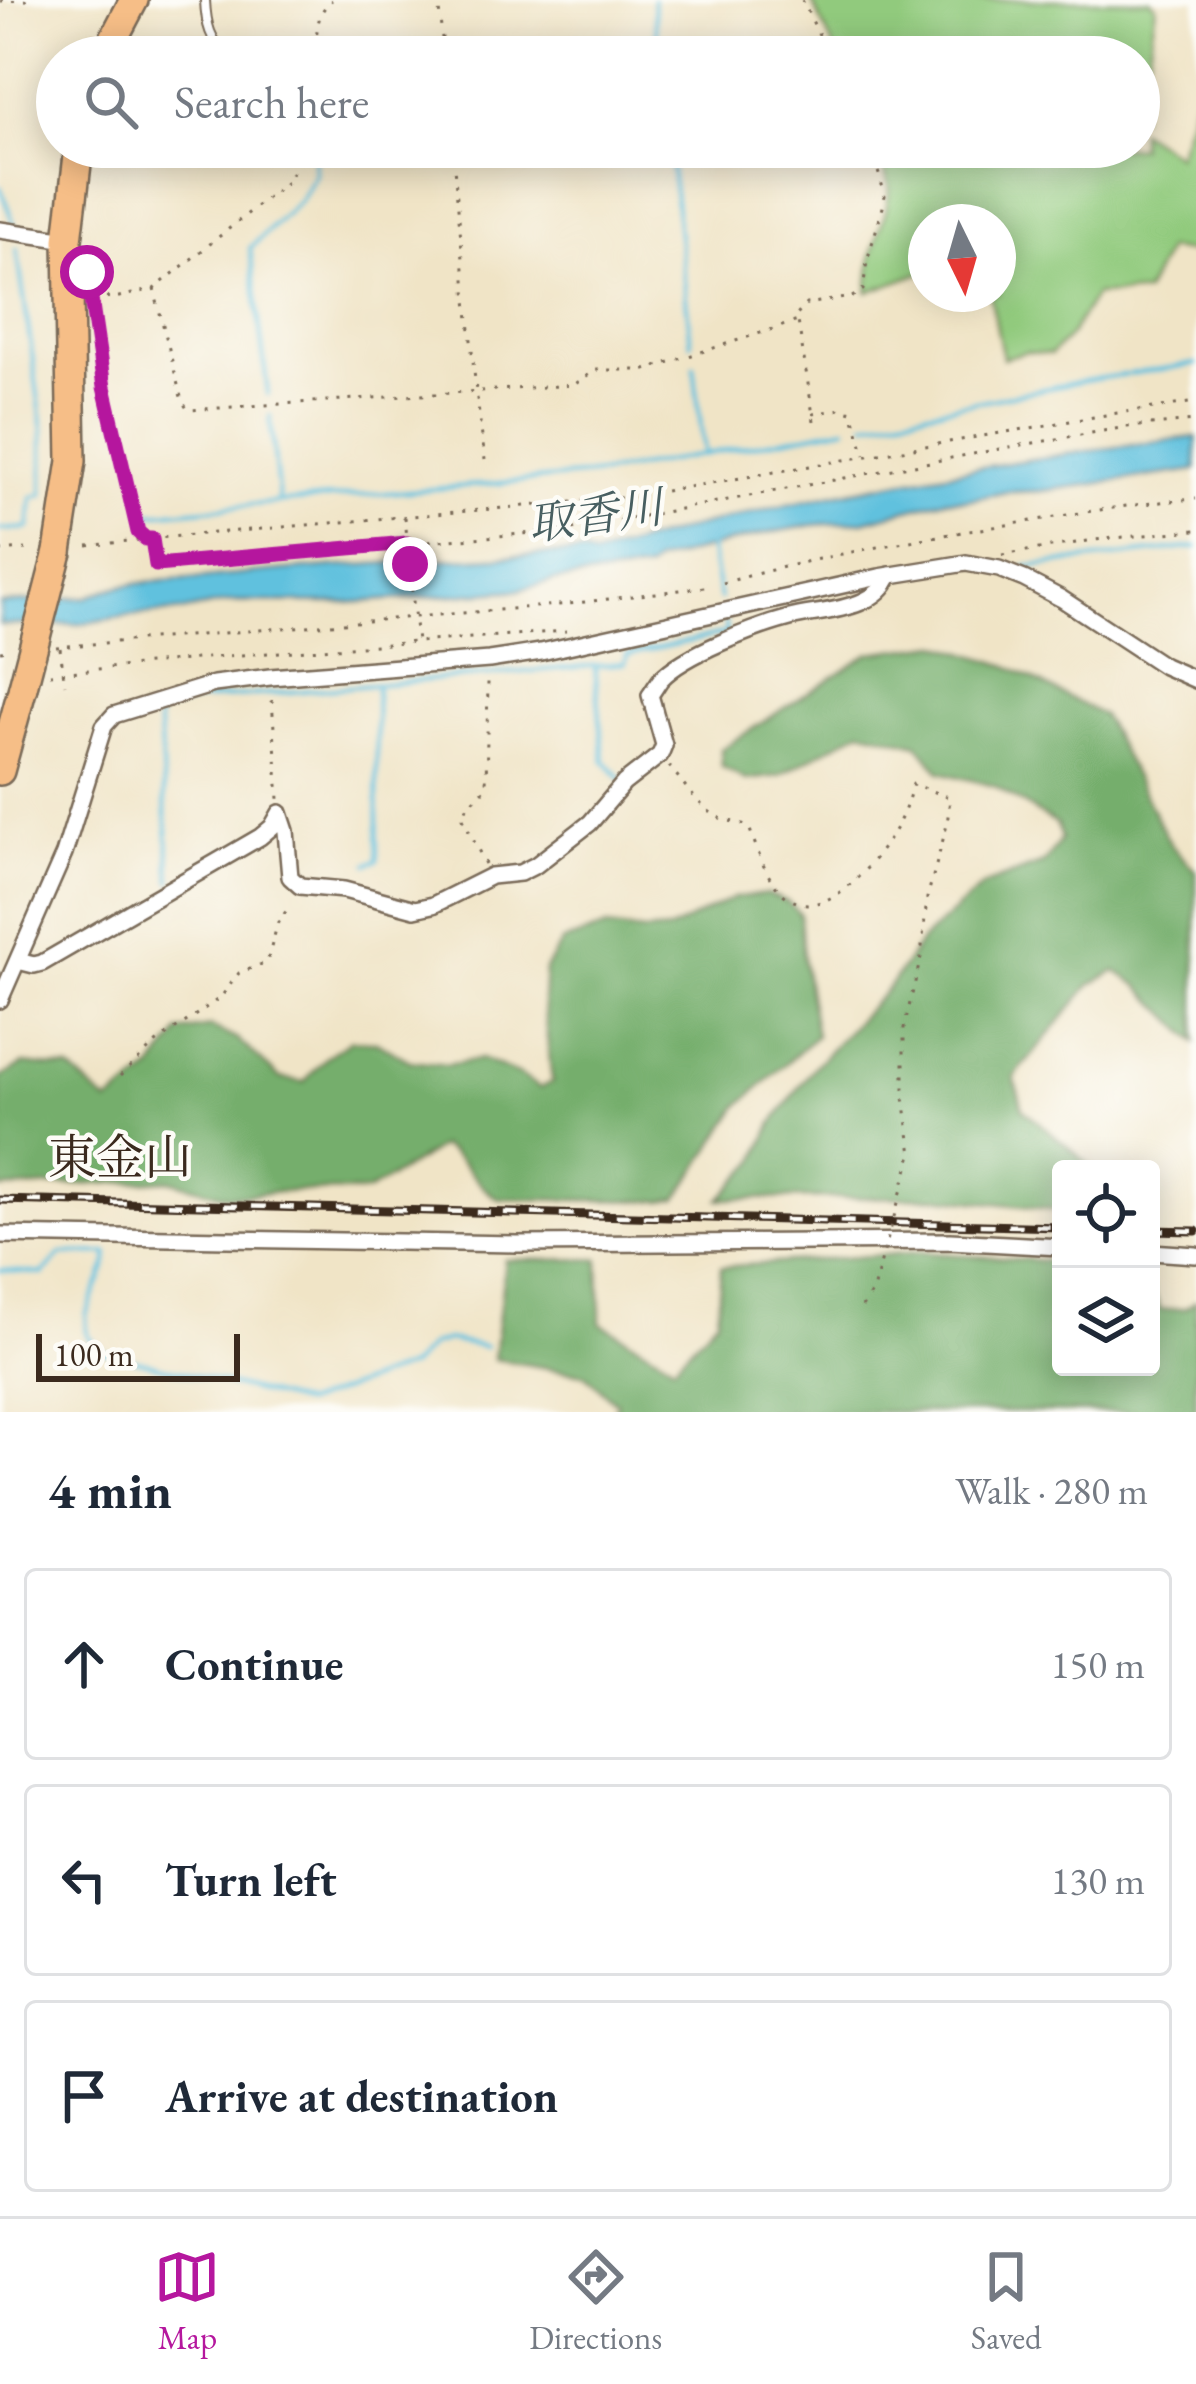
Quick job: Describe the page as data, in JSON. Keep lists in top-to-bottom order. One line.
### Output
{"districts":["東金山"],"water":["取香川"],"scale_bar":"100 m","north":"bottom","page":{"search":"Search here","scale":"100 m","heading":["4 min","Walk · 280 m"],"list":[["Continue","150 m"],["Turn left","130 m"],"Arrive at destination"],"nav":["Map","Directions","Saved"]}}
